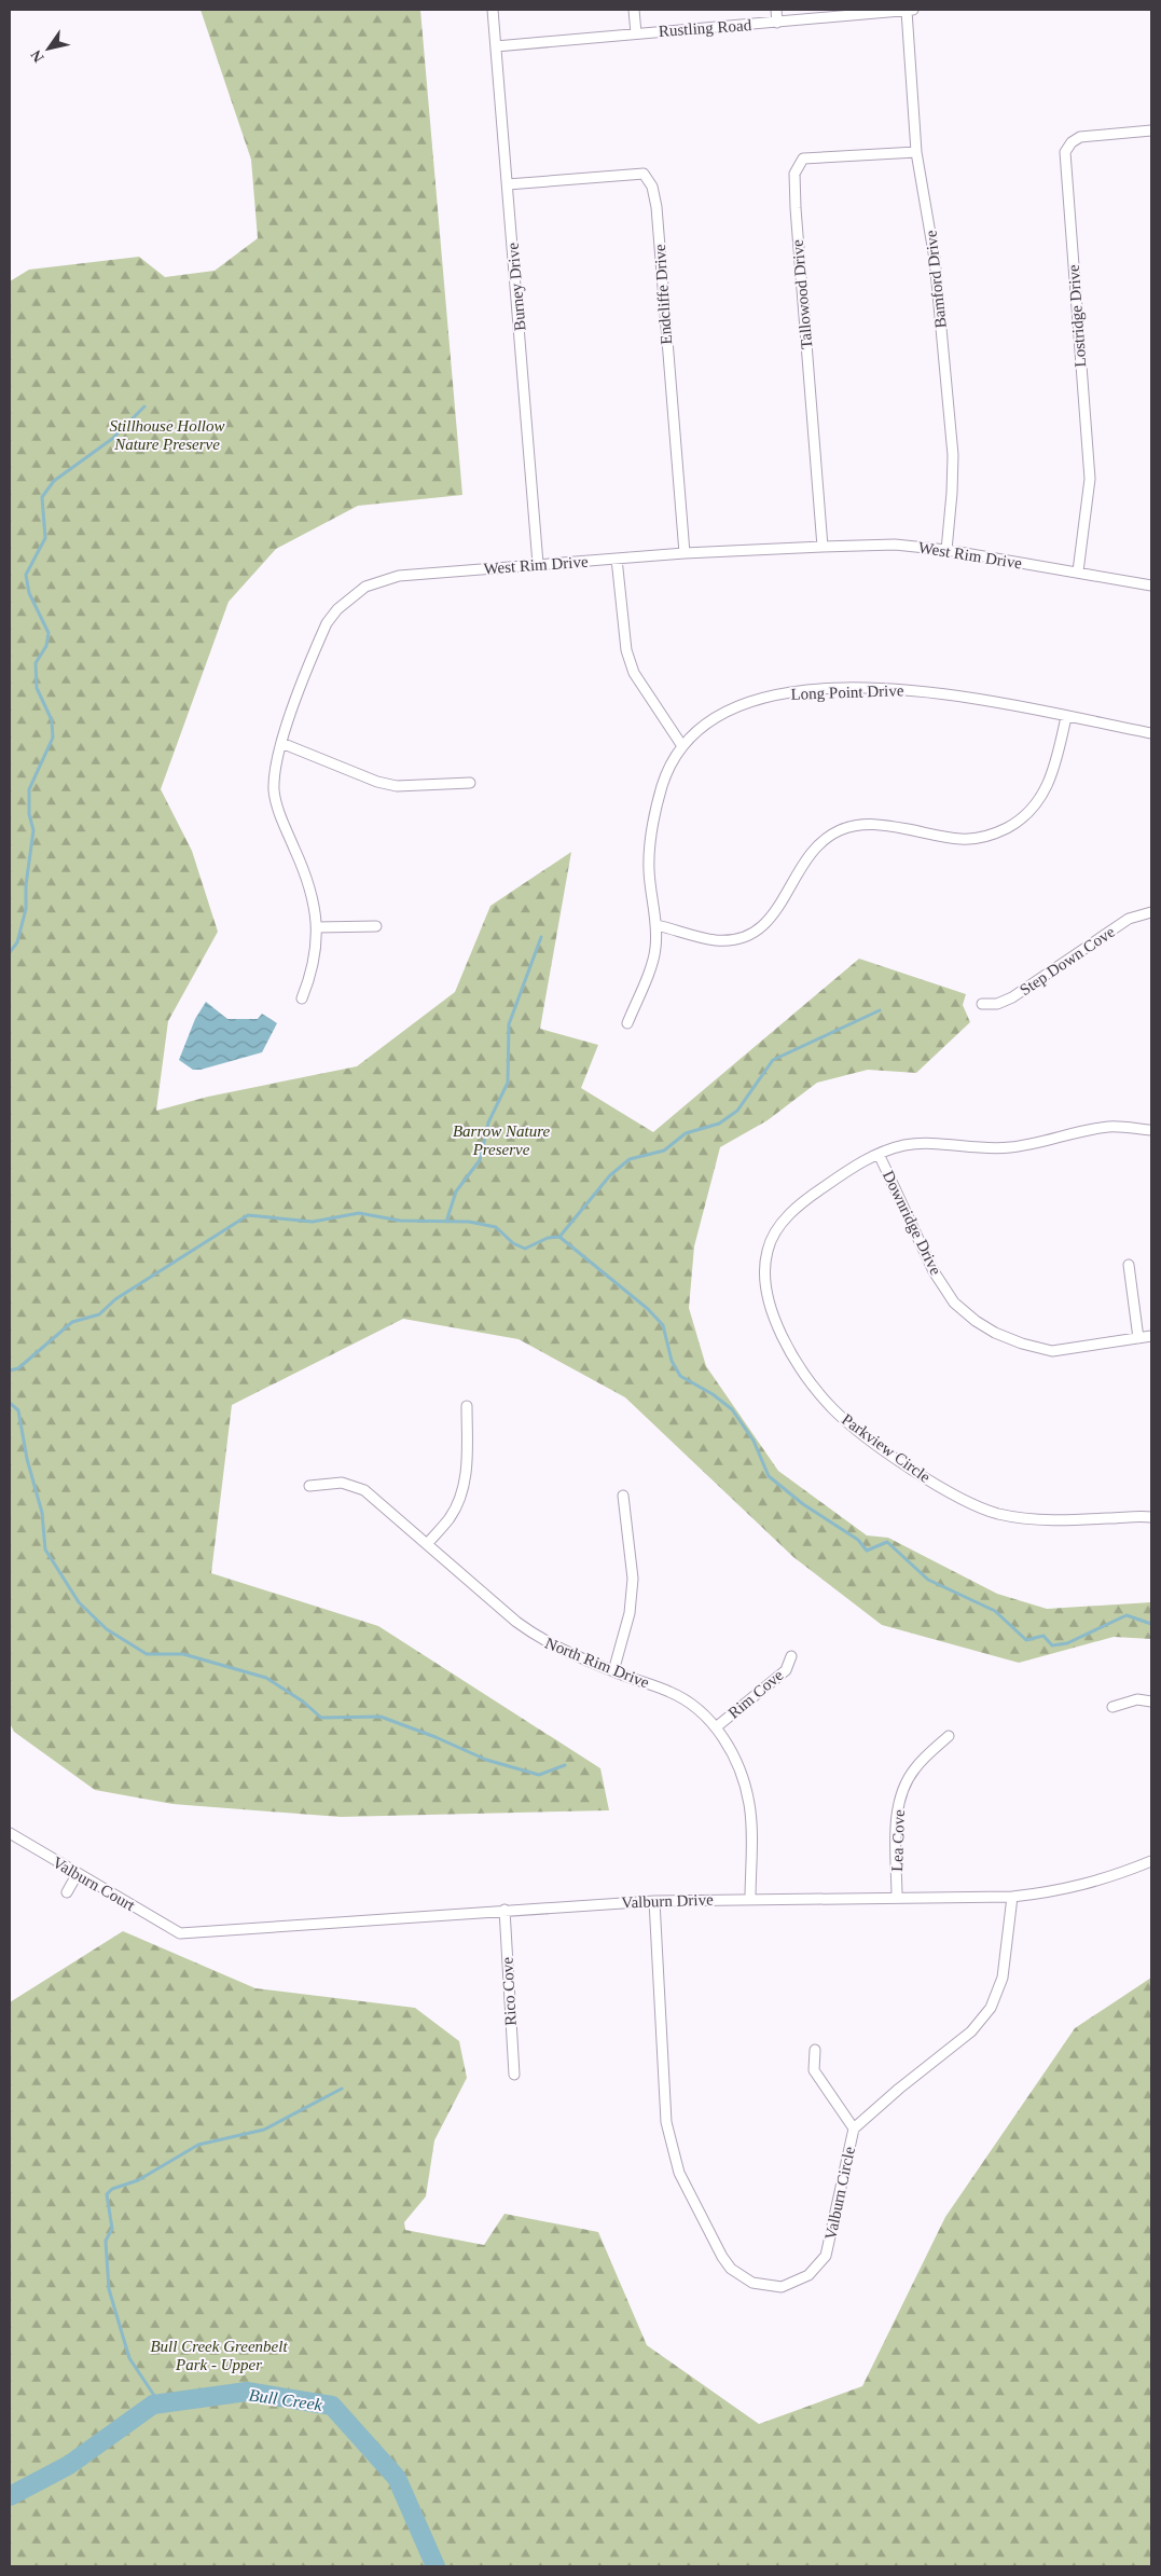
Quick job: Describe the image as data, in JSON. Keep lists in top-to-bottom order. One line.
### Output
{"streets":{"street":["Rustling Road","Bamford Drive","Burney Drive","Endcliffe Drive","Tallowood Drive","Lostridge Drive","West Rim Drive","Long Point Drive","Step Down Cove","Downridge Drive","Parkview Circle","North Rim Drive","Rim Cove","Lea Cove","Valburn Court","Valburn Drive","Rico Cove","Valburn Circle"]},"crossings":[["Rustling Road","Bamford Drive"],["Rustling Road","Burney Drive"],["Bamford Drive","Tallowood Drive"],["Bamford Drive","West Rim Drive"],["Burney Drive","Endcliffe Drive"],["Burney Drive","West Rim Drive"],["Endcliffe Drive","West Rim Drive"],["Tallowood Drive","West Rim Drive"],["Lostridge Drive","West Rim Drive"],["Downridge Drive","Parkview Circle"],["North Rim Drive","Rim Cove"],["North Rim Drive","Valburn Drive"],["Lea Cove","Valburn Drive"],["Valburn Court","Valburn Drive"],["Valburn Drive","Rico Cove"],["Valburn Drive","Valburn Circle"]],"water":["Bull Creek"],"parks":["Stillhouse Hollow Nature Preserve","Barrow Nature Preserve","Bull Creek Greenbelt Park - Upper"],"north":"bottom left"}
